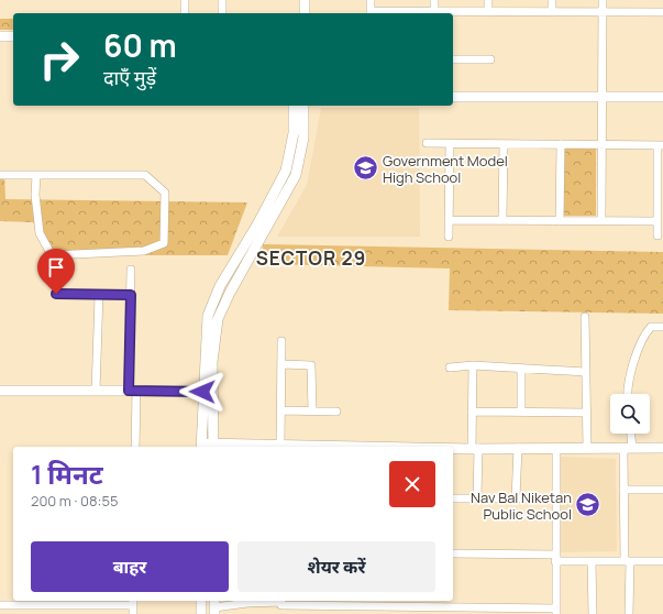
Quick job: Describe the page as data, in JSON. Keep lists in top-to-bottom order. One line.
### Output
{"districts":["SECTOR 29"],"places":{"school or university":["Government Model High School","Nav Bal Niketan Public School"]},"page":{"turn":["60 m","दाएँ मुड़ें"],"heading":["1 मिनट","200 m · 08:55"],"buttons":["बाहर","शेयर करें"]}}
